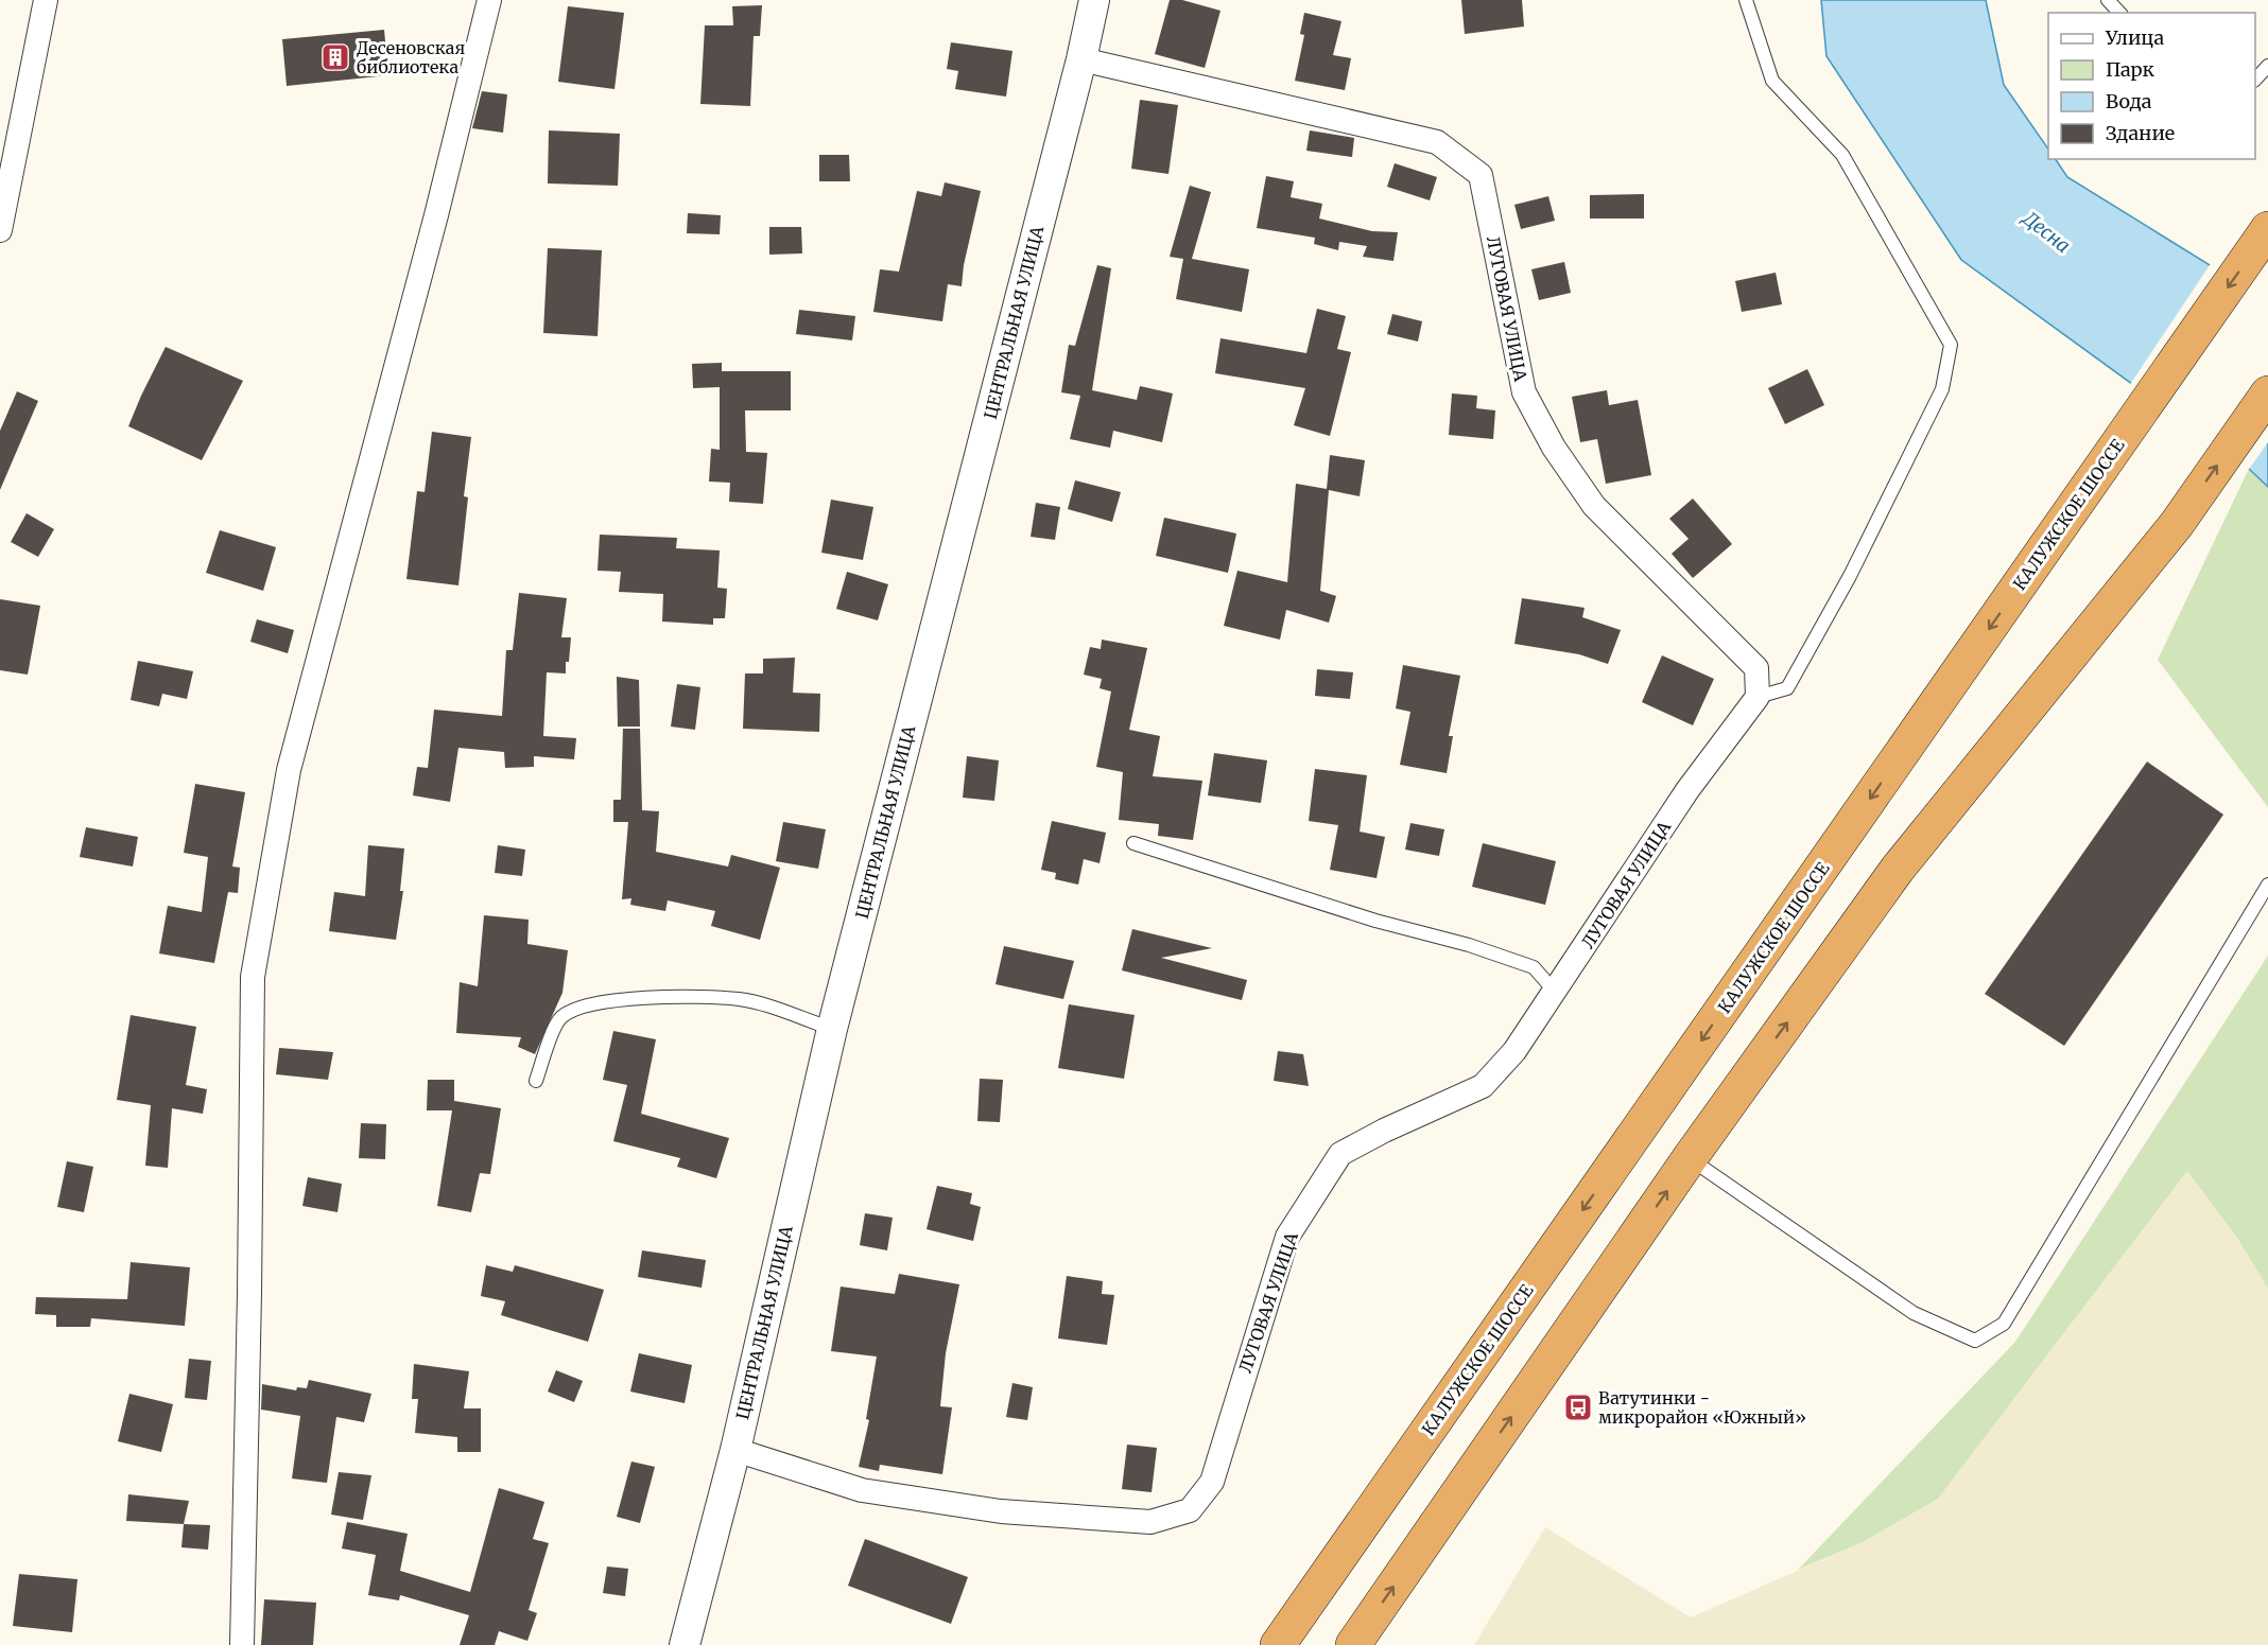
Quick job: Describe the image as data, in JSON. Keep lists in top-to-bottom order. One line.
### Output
{"streets":{"highway":["КАЛУЖСКОЕ ШОССЕ"],"street":["ЛУГОВАЯ УЛИЦА","ЦЕНТРАЛЬНАЯ УЛИЦА"]},"crossings":[["ЛУГОВАЯ УЛИЦА","ЦЕНТРАЛЬНАЯ УЛИЦА"]],"water":["Десна"],"places":{"building":["Десеновская библиотека"],"bus stop":["Ватутинки - микрорайон «Южный»"]},"legend":["Улица","Парк","Вода","Здание"]}
